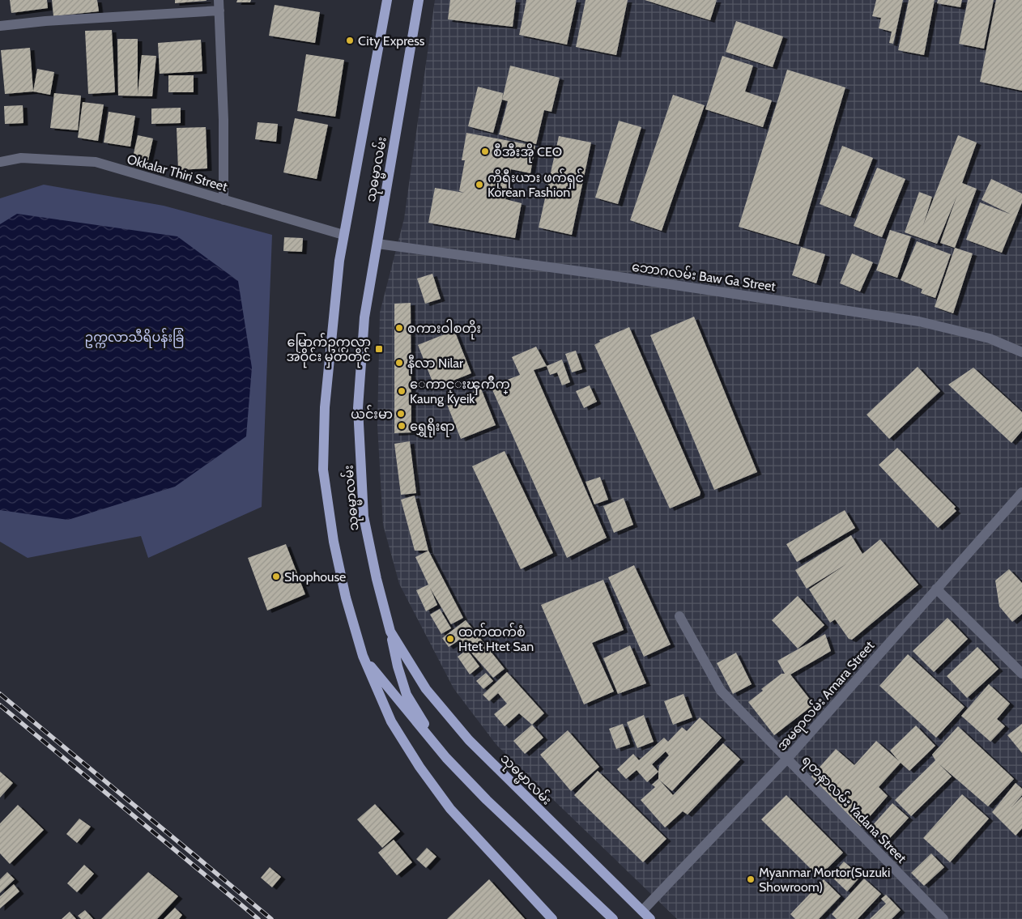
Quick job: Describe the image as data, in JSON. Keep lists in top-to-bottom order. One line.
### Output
{"streets":{"main road":["သုဓမ္မာလမ်း"],"street":["Okkalar Thiri Street","ဘောဂလမ်း Baw Ga Street","အမရာလမ်း Amara Street","ရတနာလမ်း Yadana Street"]},"crossings":[["သုဓမ္မာလမ်း","Okkalar Thiri Street"],["သုဓမ္မာလမ်း","ဘောဂလမ်း Baw Ga Street"],["သုဓမ္မာလမ်း","အမရာလမ်း Amara Street"],["အမရာလမ်း Amara Street","ရတနာလမ်း Yadana Street"]],"parks":["ဥက္ကလာသီရိပန်းခြံ"],"places":{"other":["City Express","စီအီးအို CEO","ကိုရီးယား ဖက်ရှင် Korean Fashion","စကားဝါစတိုး","နီလာ Nilar","ေကာင္းၾကိဳက္ Kaung Kyeik","ယင်းမာ","ရွှေရိုးရာ","Shophouse","ထက်ထက်စံ Htet Htet San","Myanmar Mortor(Suzuki Showroom)"],"transit":["မြောက်ဥက္ကလာ အဝိုင်း မှတ်တိုင်"]}}
